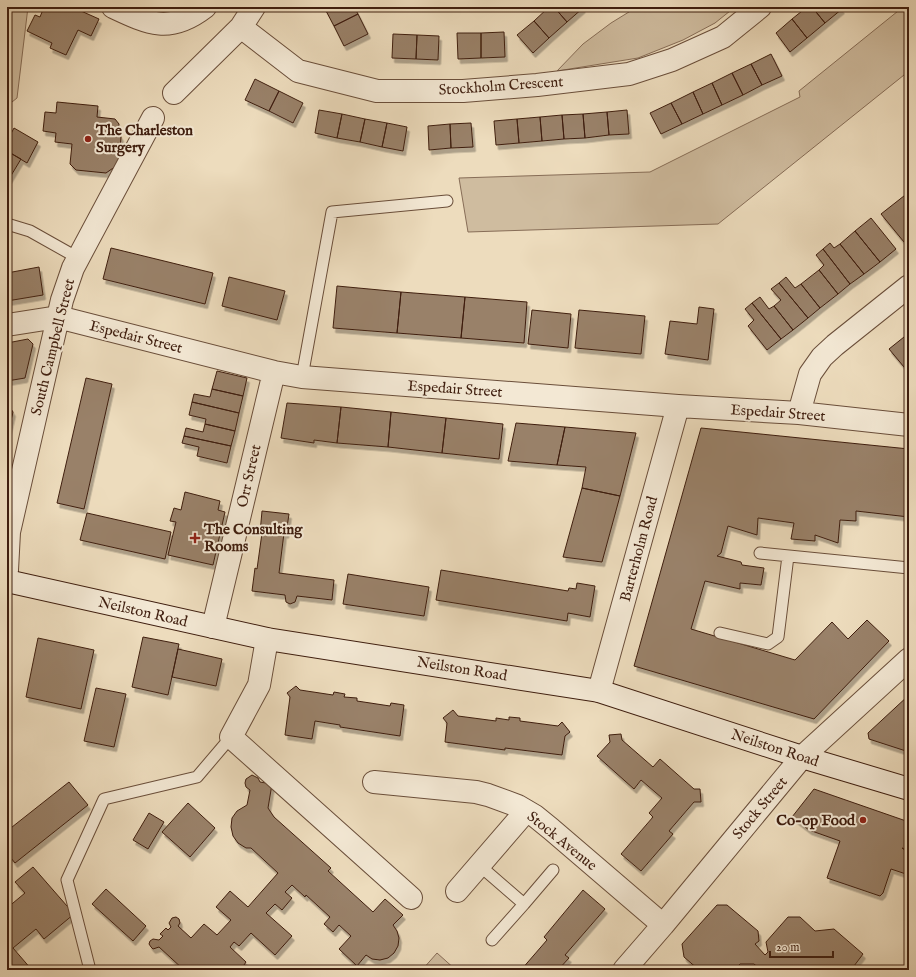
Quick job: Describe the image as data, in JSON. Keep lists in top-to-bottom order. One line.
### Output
{"streets":{"street":["Stockholm Crescent","Espedair Street","South Campbell Street","Orr Street","Barterholm Road","Neilston Road","Stock Street","Stock Avenue"]},"crossings":[["Espedair Street","South Campbell Street"],["Espedair Street","Orr Street"],["Espedair Street","Barterholm Road"],["Orr Street","Neilston Road"],["Barterholm Road","Neilston Road"],["Neilston Road","Stock Street"],["Stock Street","Stock Avenue"]],"places":{"other":["The Charleston Surgery","Co-op Food"],"health":["The Consulting Rooms"]},"scale_bar":"20 m"}
